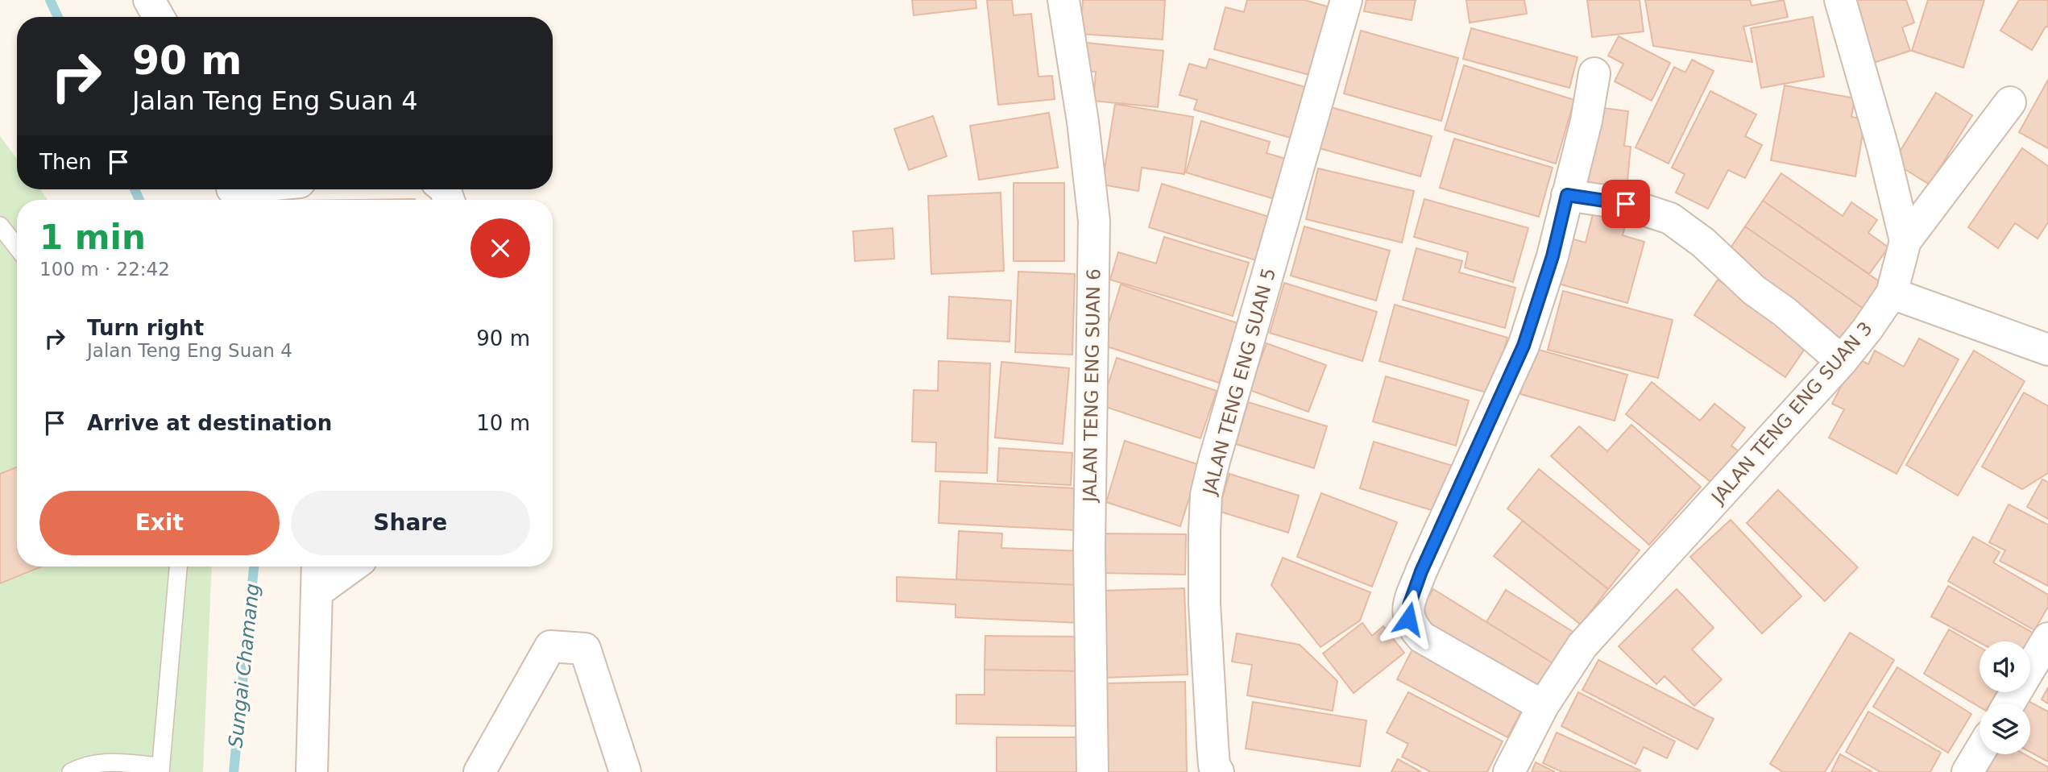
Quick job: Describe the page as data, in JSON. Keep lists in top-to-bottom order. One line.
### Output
{"streets":{"street":["JALAN TENG ENG SUAN 5","JALAN TENG ENG SUAN 6","JALAN TENG ENG SUAN 3"]},"water":["Sungai Chamang"],"page":{"turn":["90 m","Jalan Teng Eng Suan 4"],"then":"Then","heading":["1 min","100 m · 22:42"],"list":[{"name":"Turn right","note":"Jalan Teng Eng Suan 4","value":"90 m"},{"name":"Arrive at destination","value":"10 m"}],"buttons":["Exit","Share"]}}
